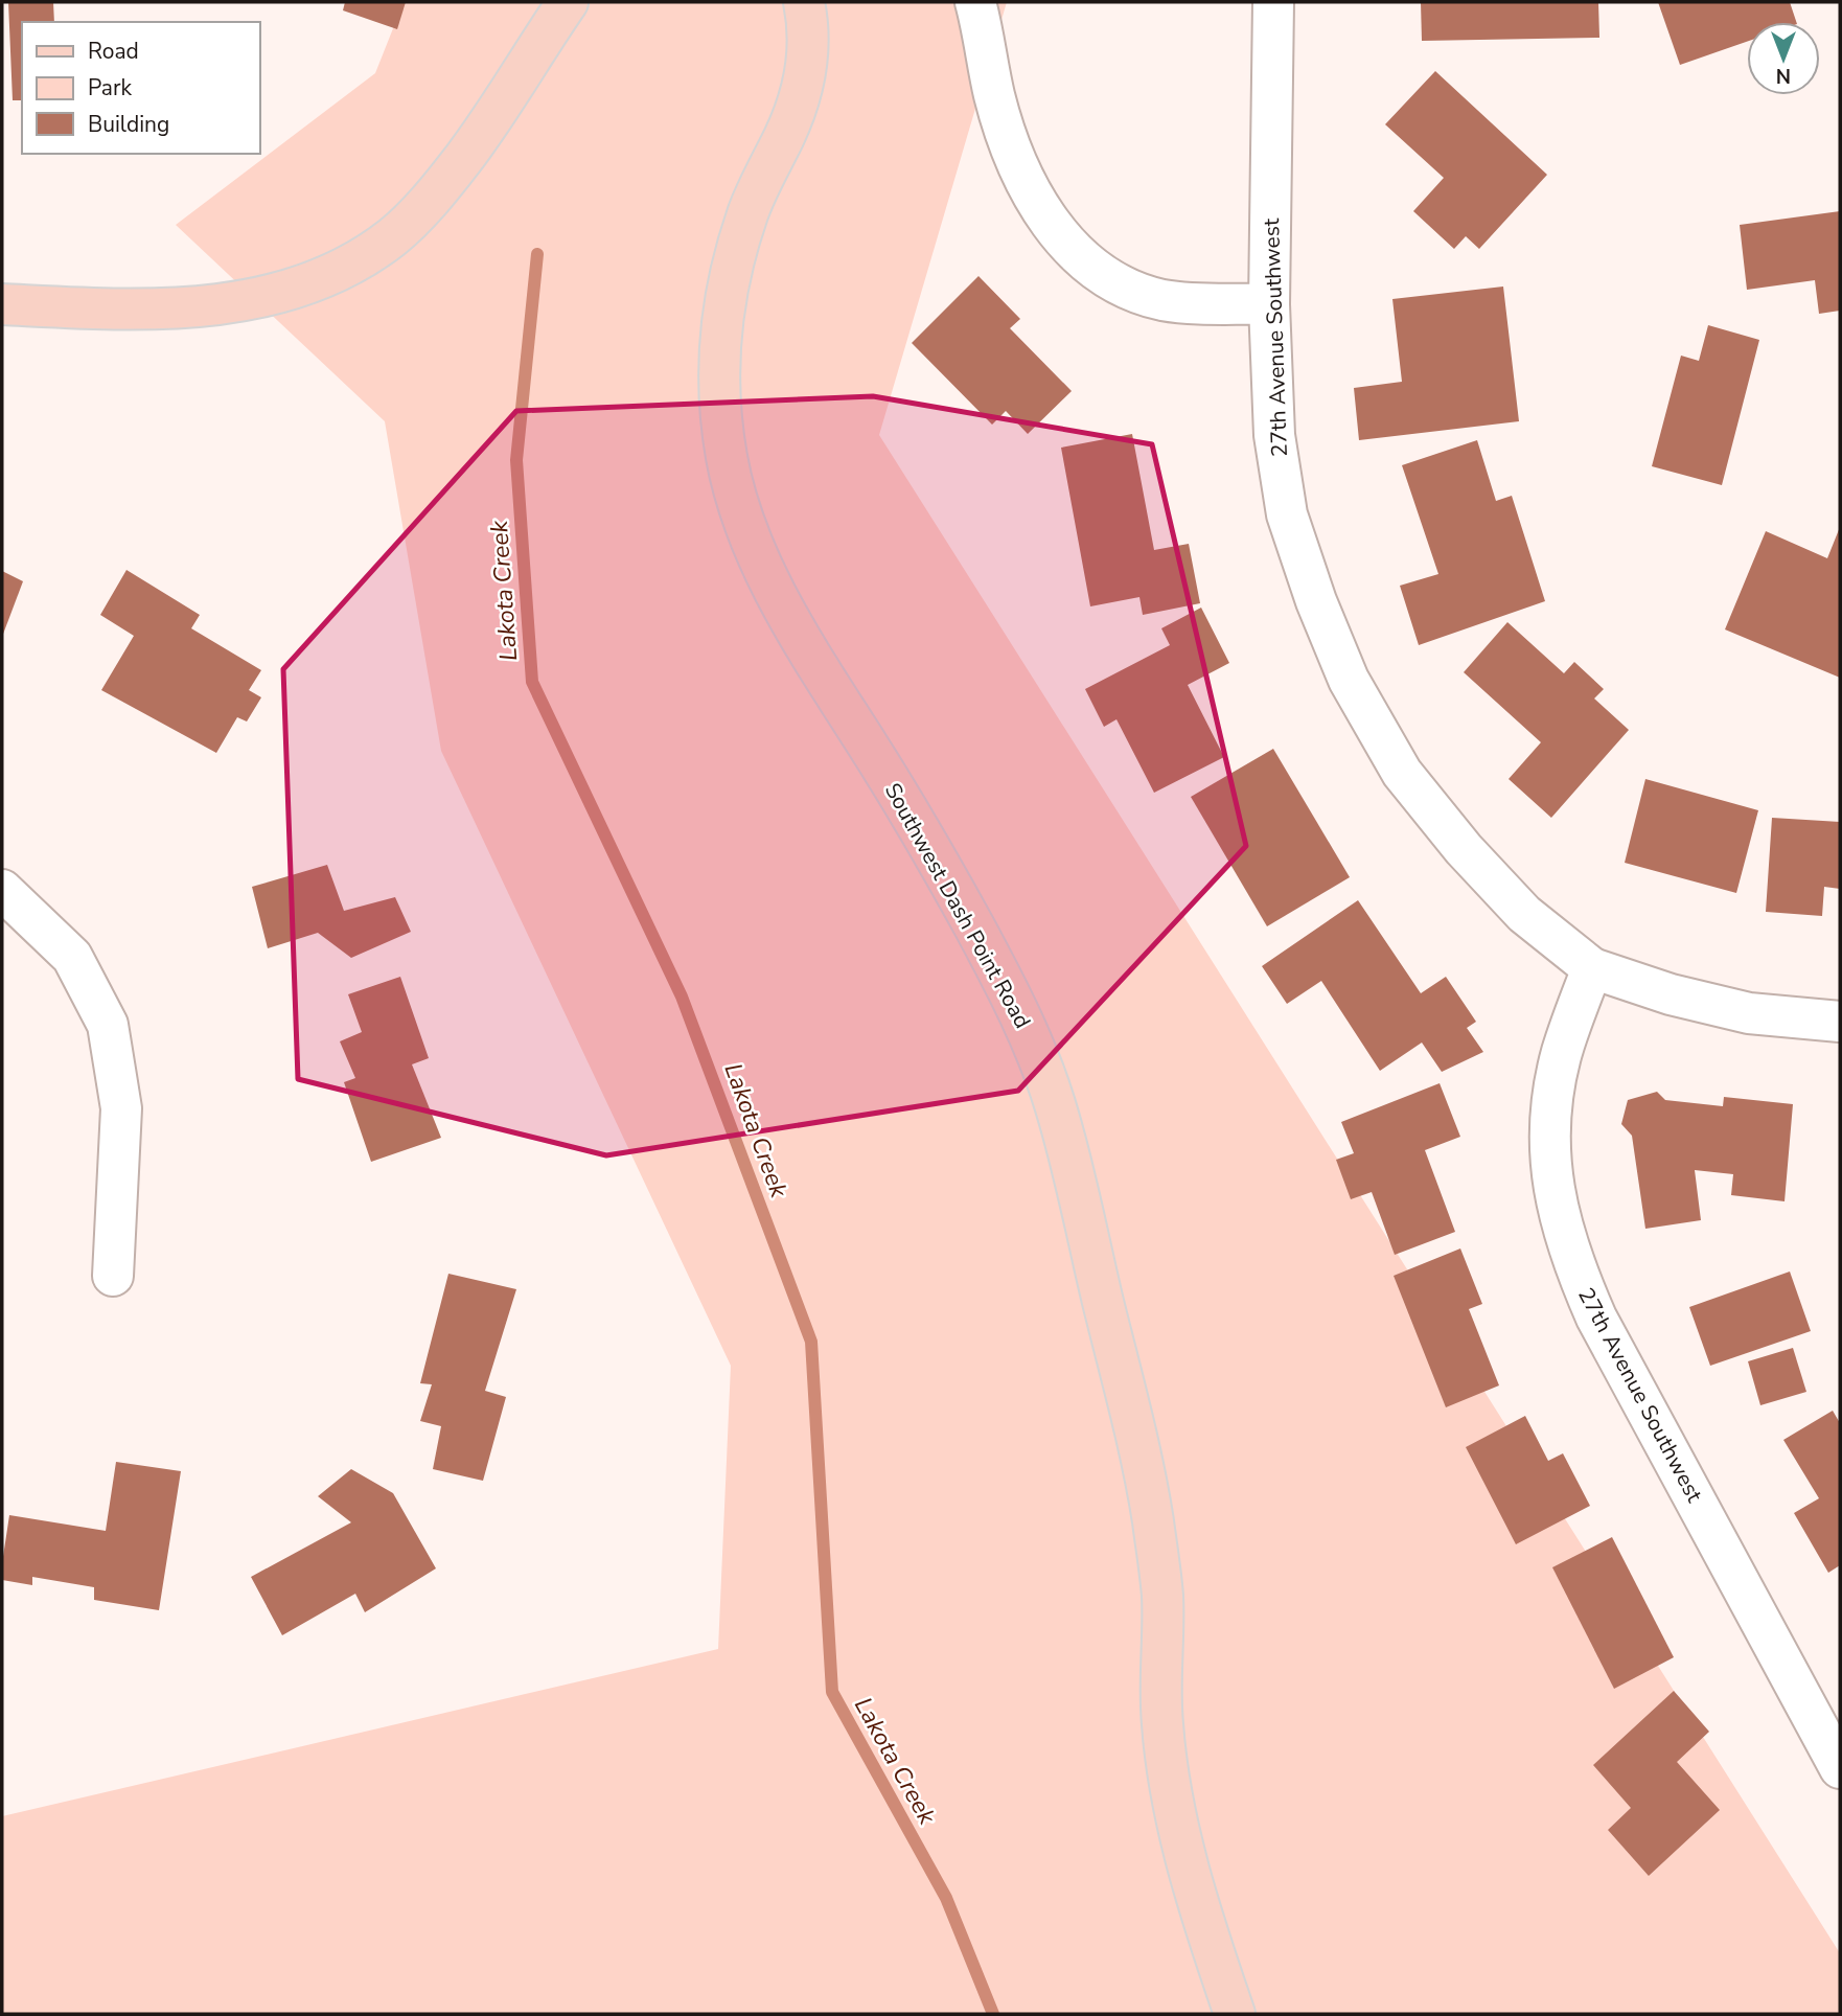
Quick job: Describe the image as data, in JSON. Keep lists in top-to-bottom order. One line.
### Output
{"streets":{"main road":["Southwest Dash Point Road"],"street":["27th Avenue Southwest"]},"water":["Lakota Creek"],"legend":["Road","Park","Building"],"north":"bottom"}
